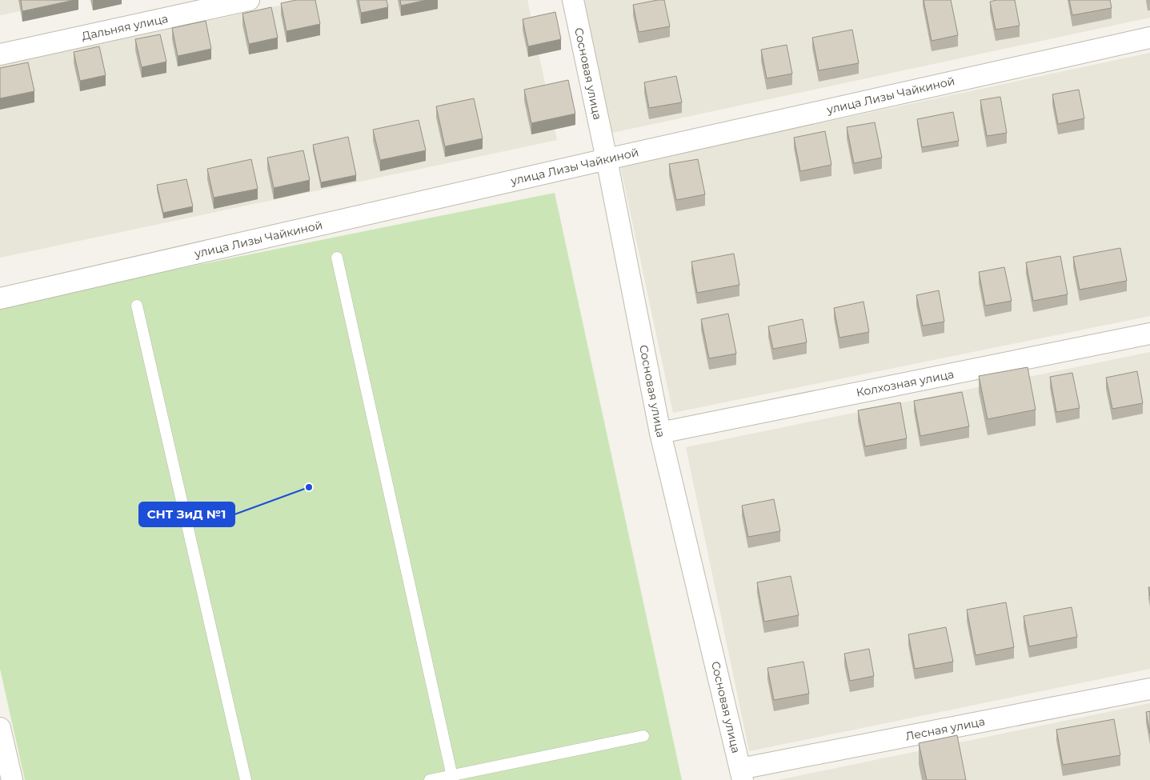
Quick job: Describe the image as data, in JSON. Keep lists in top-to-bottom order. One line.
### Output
{"streets":{"street":["Дальняя улица","Сосновая улица","улица Лизы Чайкиной","Колхозная улица","Лесная улица"]},"crossings":[["Сосновая улица","улица Лизы Чайкиной"],["Сосновая улица","Колхозная улица"],["Сосновая улица","Лесная улица"]],"places":["СНТ ЗиД №1"]}
